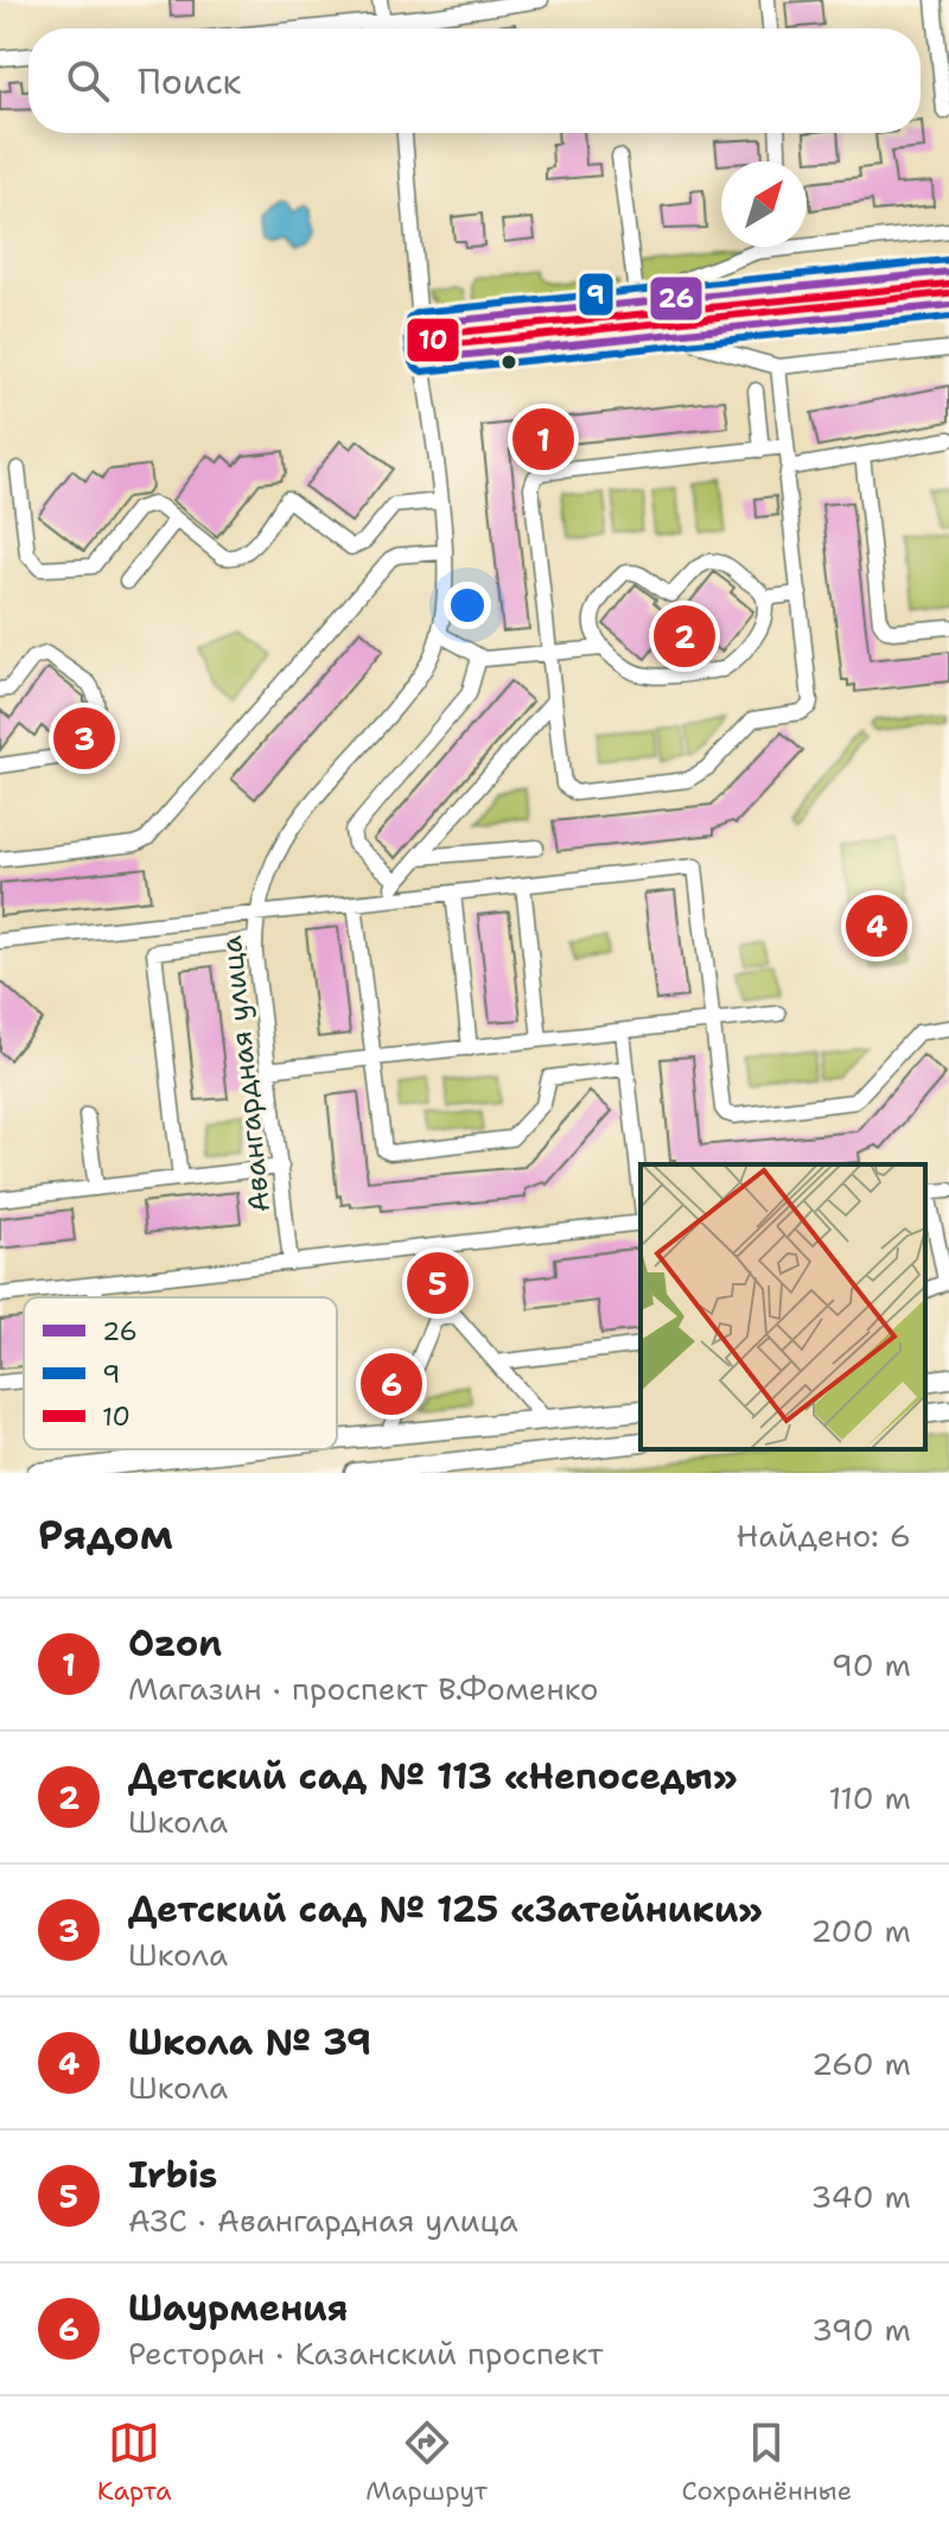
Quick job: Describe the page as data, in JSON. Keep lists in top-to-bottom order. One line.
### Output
{"streets":{"street":["Авангардная улица"]},"lines":["transit line 9","transit line 26","transit line 10"],"legend":["26","9","10"],"north":"top right","page":{"search":"Поиск","pins":["1","2","3","4","5","6"],"heading":["Рядом","Найдено: 6"],"list":[{"mark":"1","name":"Ozon","note":"Магазин · проспект В.Фоменко","value":"90 m"},{"mark":"2","name":"Детский сад № 113 «Непоседы»","note":"Школа","value":"110 m"},{"mark":"3","name":"Детский сад № 125 «Затейники»","note":"Школа","value":"200 m"},{"mark":"4","name":"Школа № 39","note":"Школа","value":"260 m"},{"mark":"5","name":"Irbis","note":"АЗС · Авангардная улица","value":"340 m"},{"mark":"6","name":"Шаурмения","note":"Ресторан · Казанский проспект","value":"390 m"}],"nav":["Карта","Маршрут","Сохранённые"]}}
